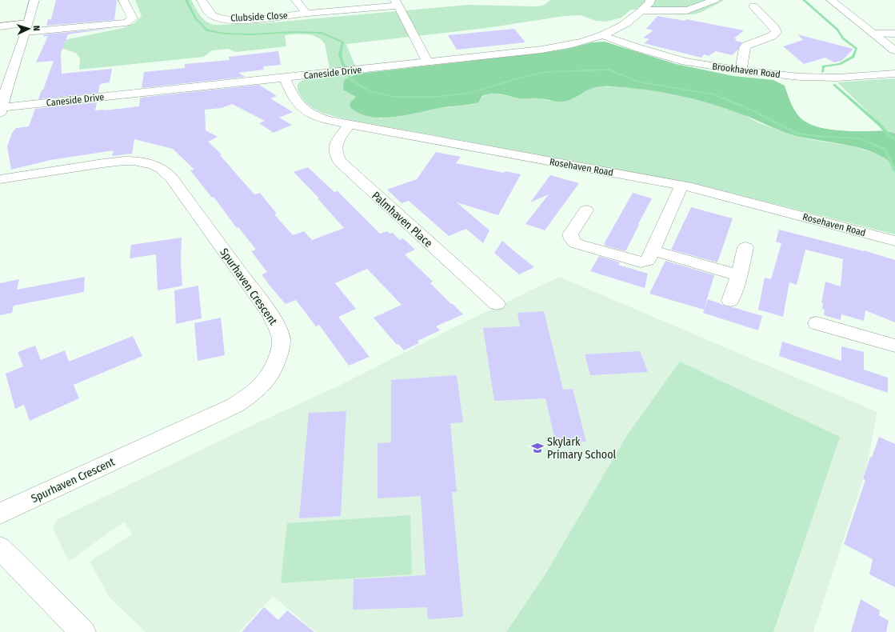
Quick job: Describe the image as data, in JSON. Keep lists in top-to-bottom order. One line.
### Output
{"streets":{"street":["Clubside Close","Brookhaven Road","Caneside Drive","Rosehaven Road","Palmhaven Place","Spurhaven Crescent"]},"crossings":[["Brookhaven Road","Caneside Drive"],["Caneside Drive","Rosehaven Road"],["Rosehaven Road","Palmhaven Place"]],"places":{"school or university":["Skylark Primary School"]},"north":"right"}
